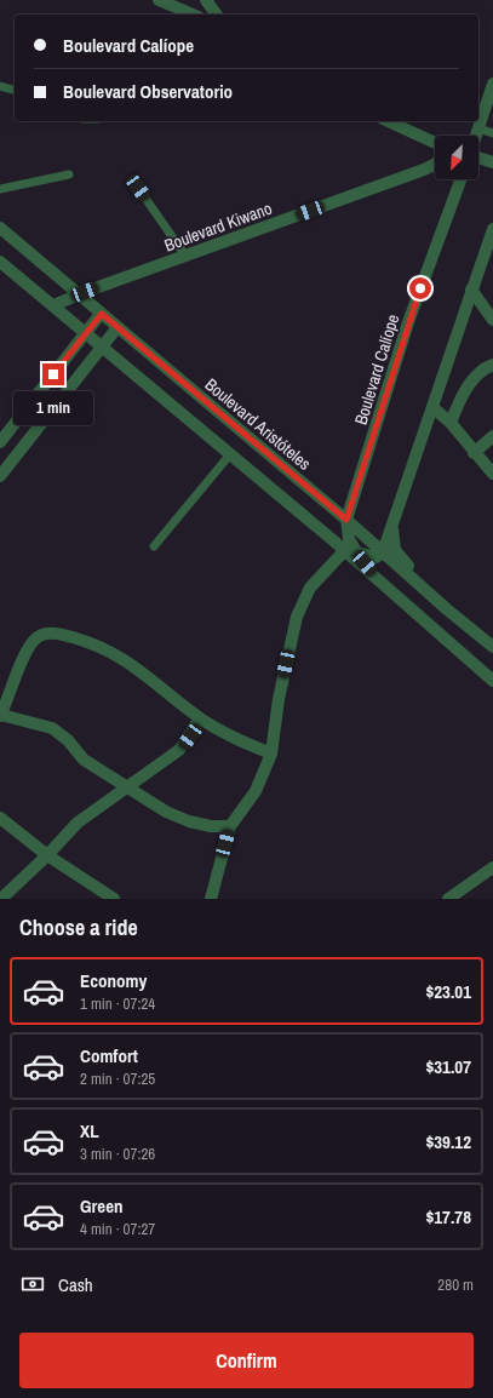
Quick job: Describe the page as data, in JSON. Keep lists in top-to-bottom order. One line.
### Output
{"streets":{"street":["Boulevard Kiwano","Boulevard Calíope","Boulevard Aristóteles"]},"crossings":[["Boulevard Kiwano","Boulevard Aristóteles"],["Boulevard Calíope","Boulevard Aristóteles"]],"north":"bottom left","page":{"banner":["Boulevard Calíope","Boulevard Observatorio"],"bubble":"1 min","heading":"Choose a ride","list":[{"name":"Economy","note":"1 min · 07:24","value":"$23.01"},{"name":"Comfort","note":"2 min · 07:25","value":"$31.07"},{"name":"XL","note":"3 min · 07:26","value":"$39.12"},{"name":"Green","note":"4 min · 07:27","value":"$17.78"}],"pay":["Cash","280 m"],"buttons":"Confirm"}}
